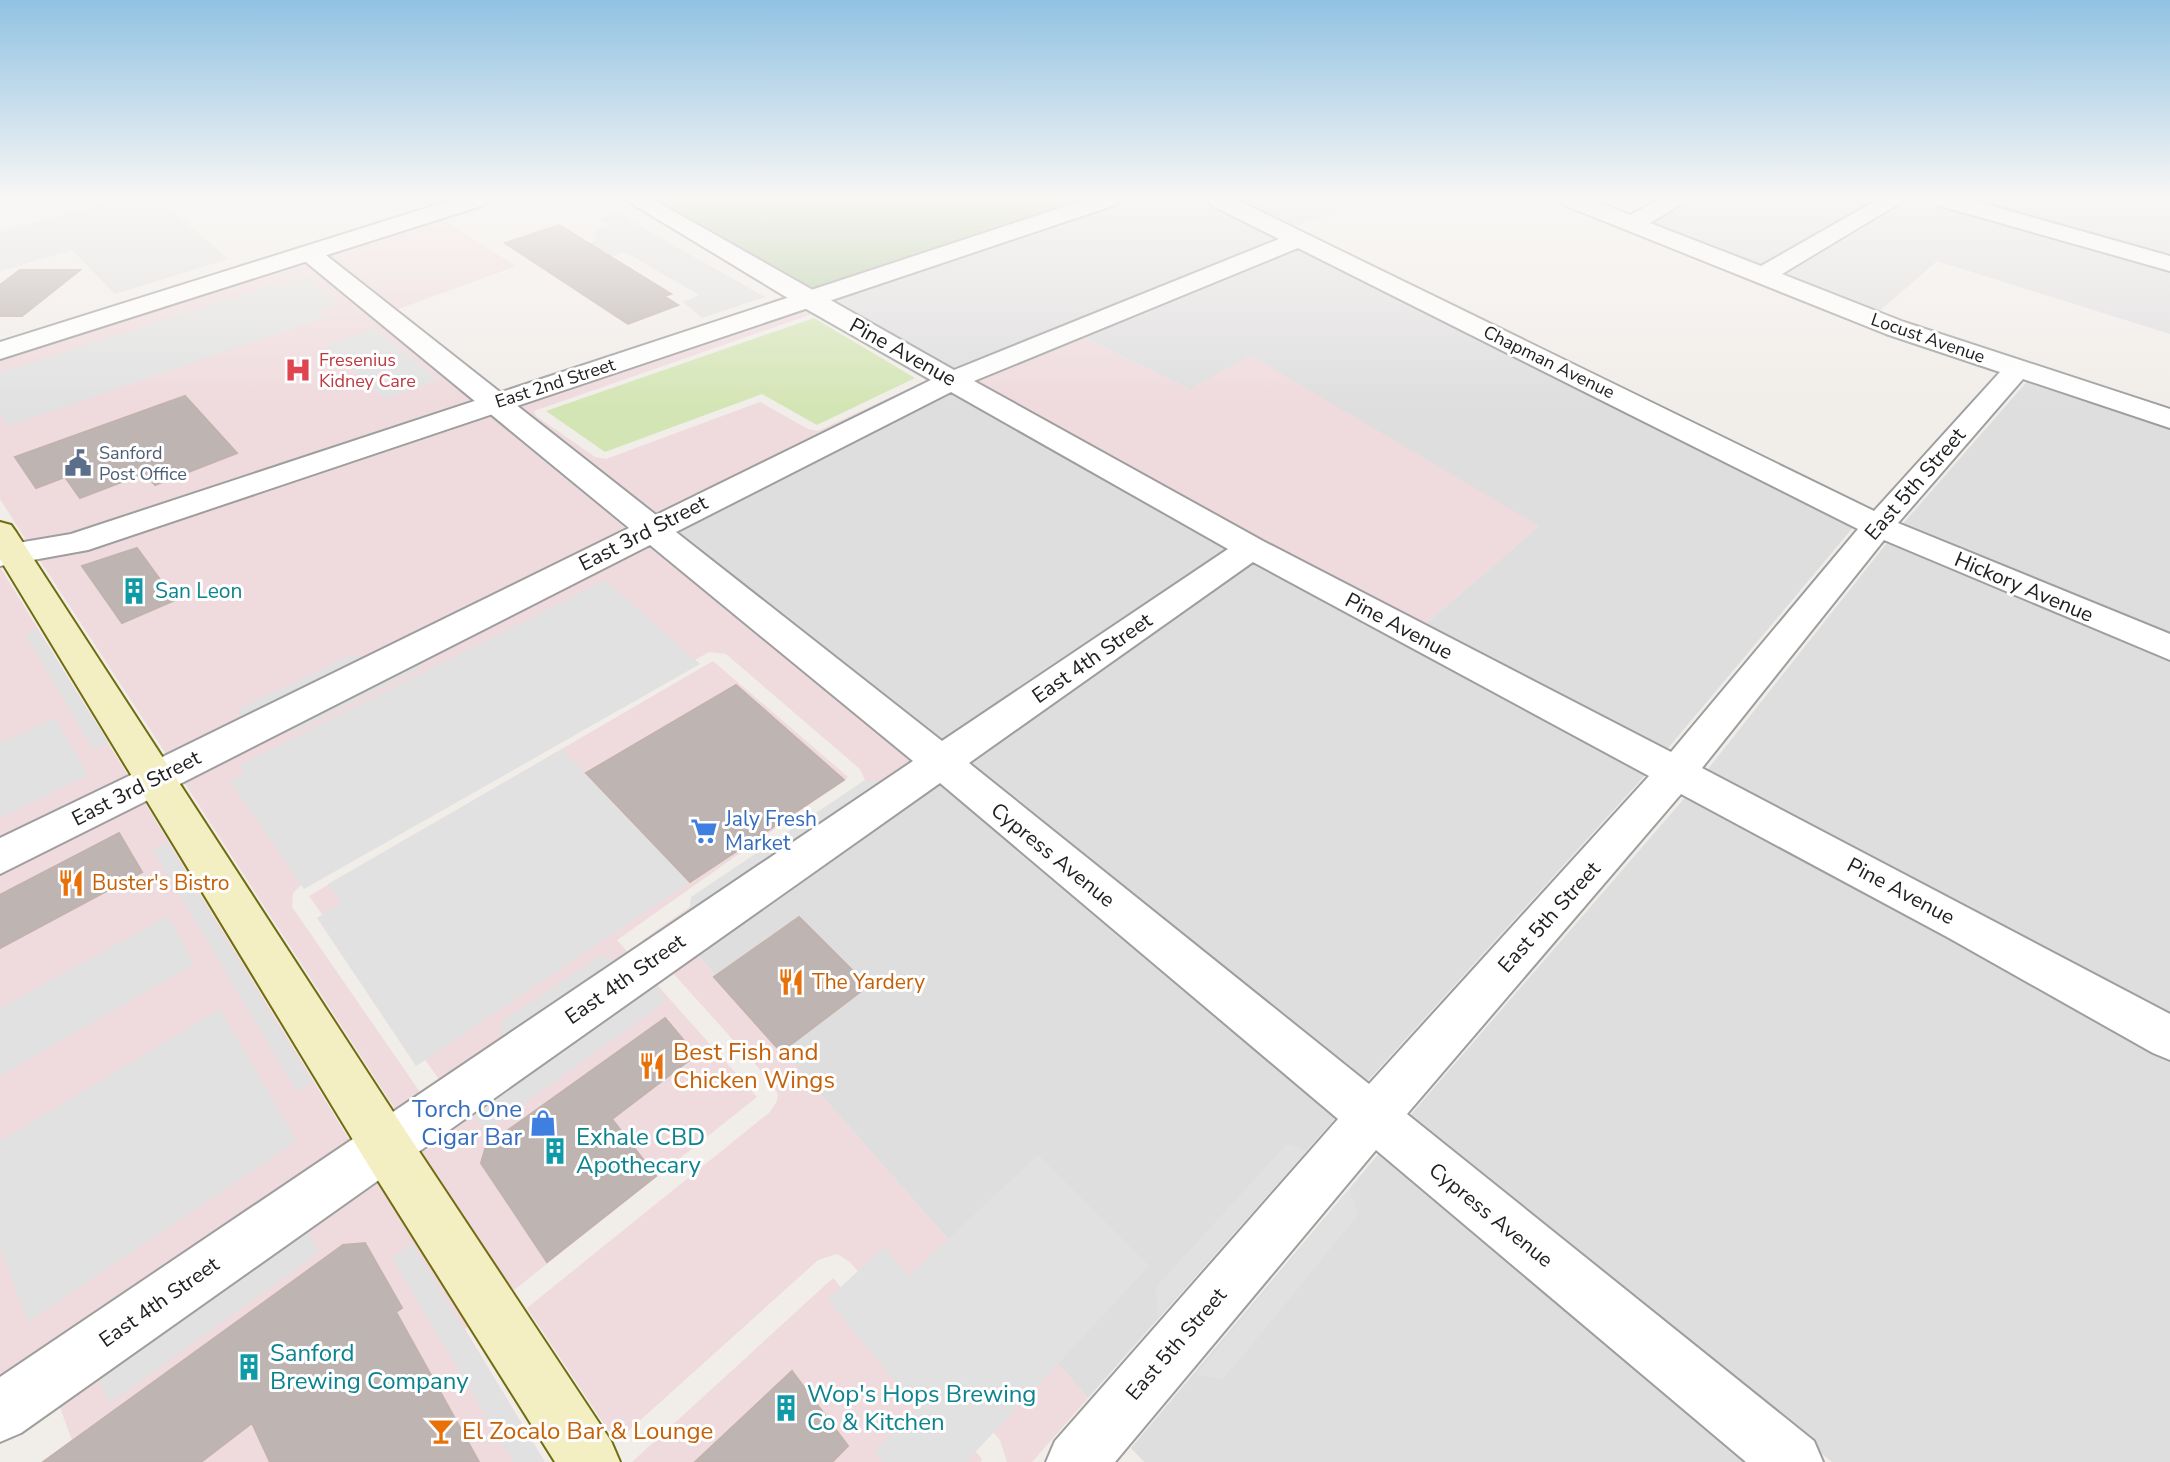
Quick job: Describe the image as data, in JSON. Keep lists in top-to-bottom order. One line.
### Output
{"streets":{"street":["Locust Avenue","Pine Avenue","Chapman Avenue","East 2nd Street","East 5th Street","East 3rd Street","Hickory Avenue","East 4th Street","Cypress Avenue"]},"crossings":[["Locust Avenue","East 5th Street"],["Pine Avenue","East 2nd Street"],["Pine Avenue","East 5th Street"],["Pine Avenue","East 3rd Street"],["Pine Avenue","East 4th Street"],["Chapman Avenue","East 5th Street"],["Chapman Avenue","Hickory Avenue"],["East 2nd Street","Cypress Avenue"],["East 5th Street","Hickory Avenue"],["East 5th Street","Cypress Avenue"],["East 3rd Street","Cypress Avenue"],["East 4th Street","Cypress Avenue"]],"places":{"hospital":["Fresenius Kidney Care"],"public building":["Sanford Post Office"],"building":["San Leon","Exhale CBD Apothecary","Sanford Brewing Company","Wop's Hops Brewing Co & Kitchen"],"supermarket":["Jaly Fresh Market"],"restaurant":["Buster's Bistro","The Yardery","Best Fish and Chicken Wings"],"shop":["Torch One Cigar Bar"],"bar":["El Zocalo Bar & Lounge"]}}
